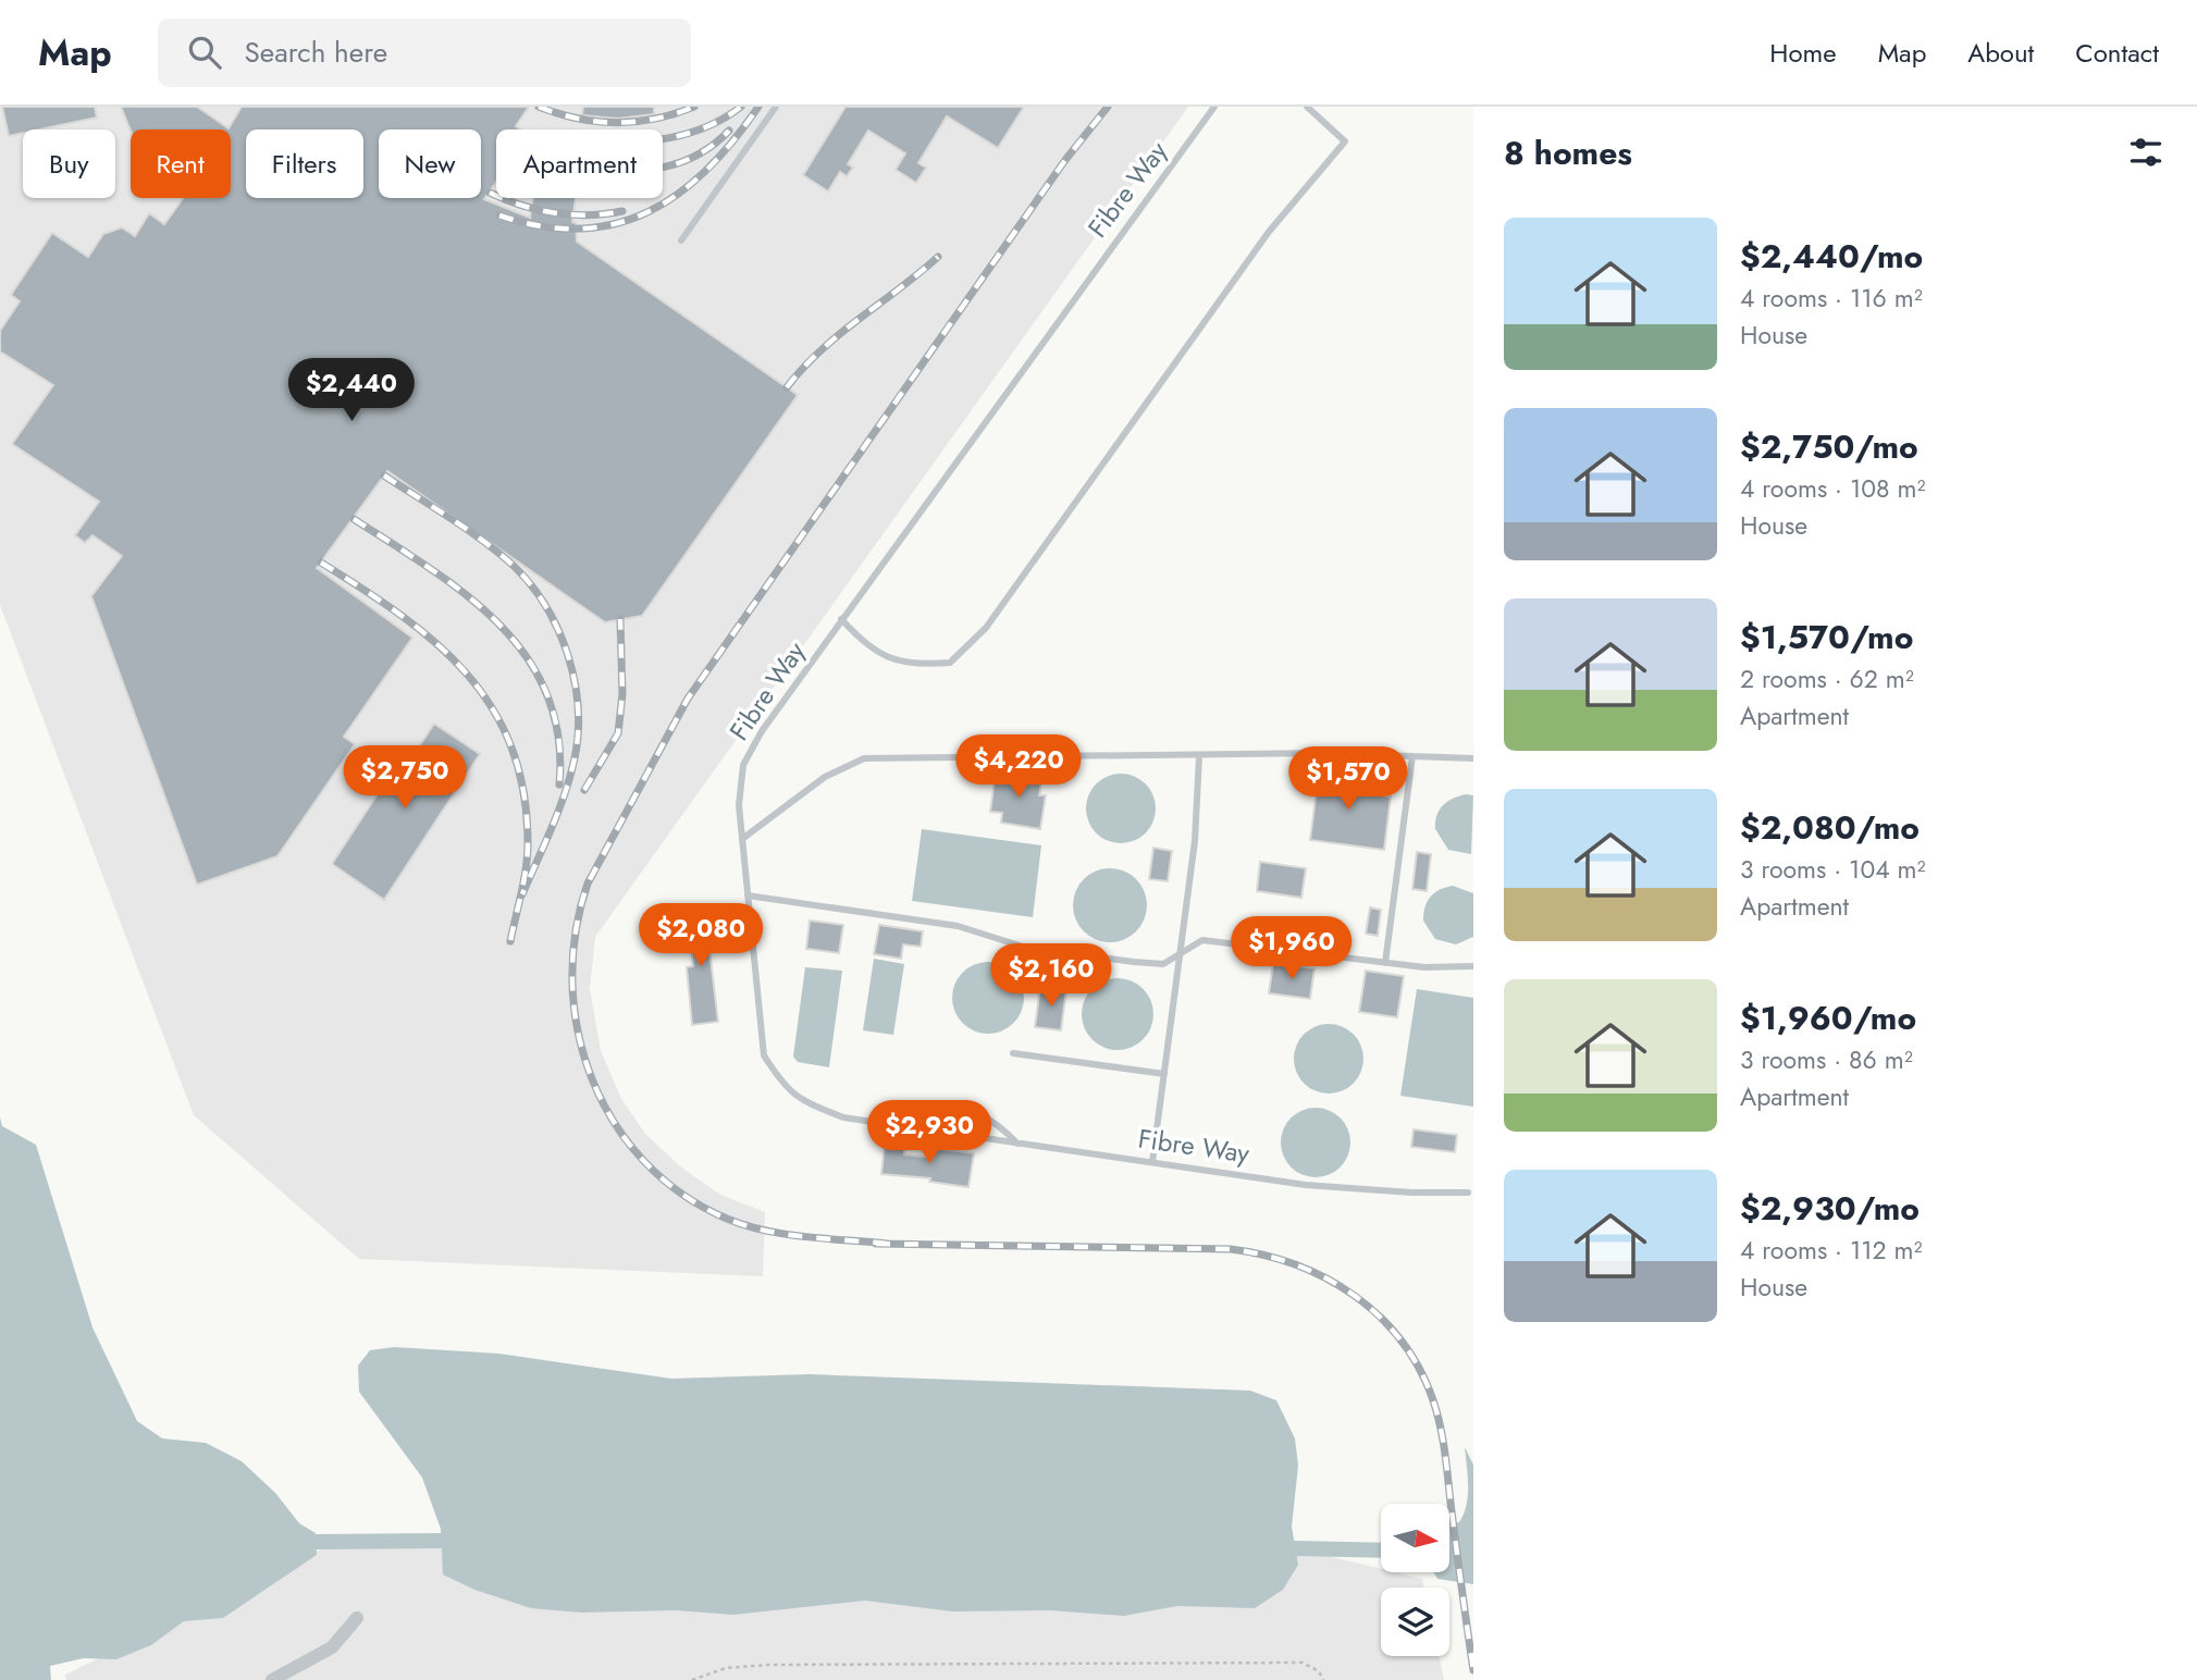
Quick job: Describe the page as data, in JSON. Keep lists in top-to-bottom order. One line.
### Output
{"streets":{"lane":["Fibre Way"]},"north":"right","page":{"header":"Map","search":"Search here","nav":["Home","Map","About","Contact"],"heading":"8 homes","chip":["Buy","Rent","Filters","New","Apartment"],"list":[{"name":"$2,440/mo","note":"4 rooms · 116 m² · House"},{"name":"$2,750/mo","note":"4 rooms · 108 m² · House"},{"name":"$1,570/mo","note":"2 rooms · 62 m² · Apartment"},{"name":"$2,080/mo","note":"3 rooms · 104 m² · Apartment"},{"name":"$1,960/mo","note":"3 rooms · 86 m² · Apartment"},{"name":"$2,930/mo","note":"4 rooms · 112 m² · House"}],"price":["$2,440","$4,220","$2,750","$1,570","$2,080","$1,960","$2,160","$2,930"]}}
